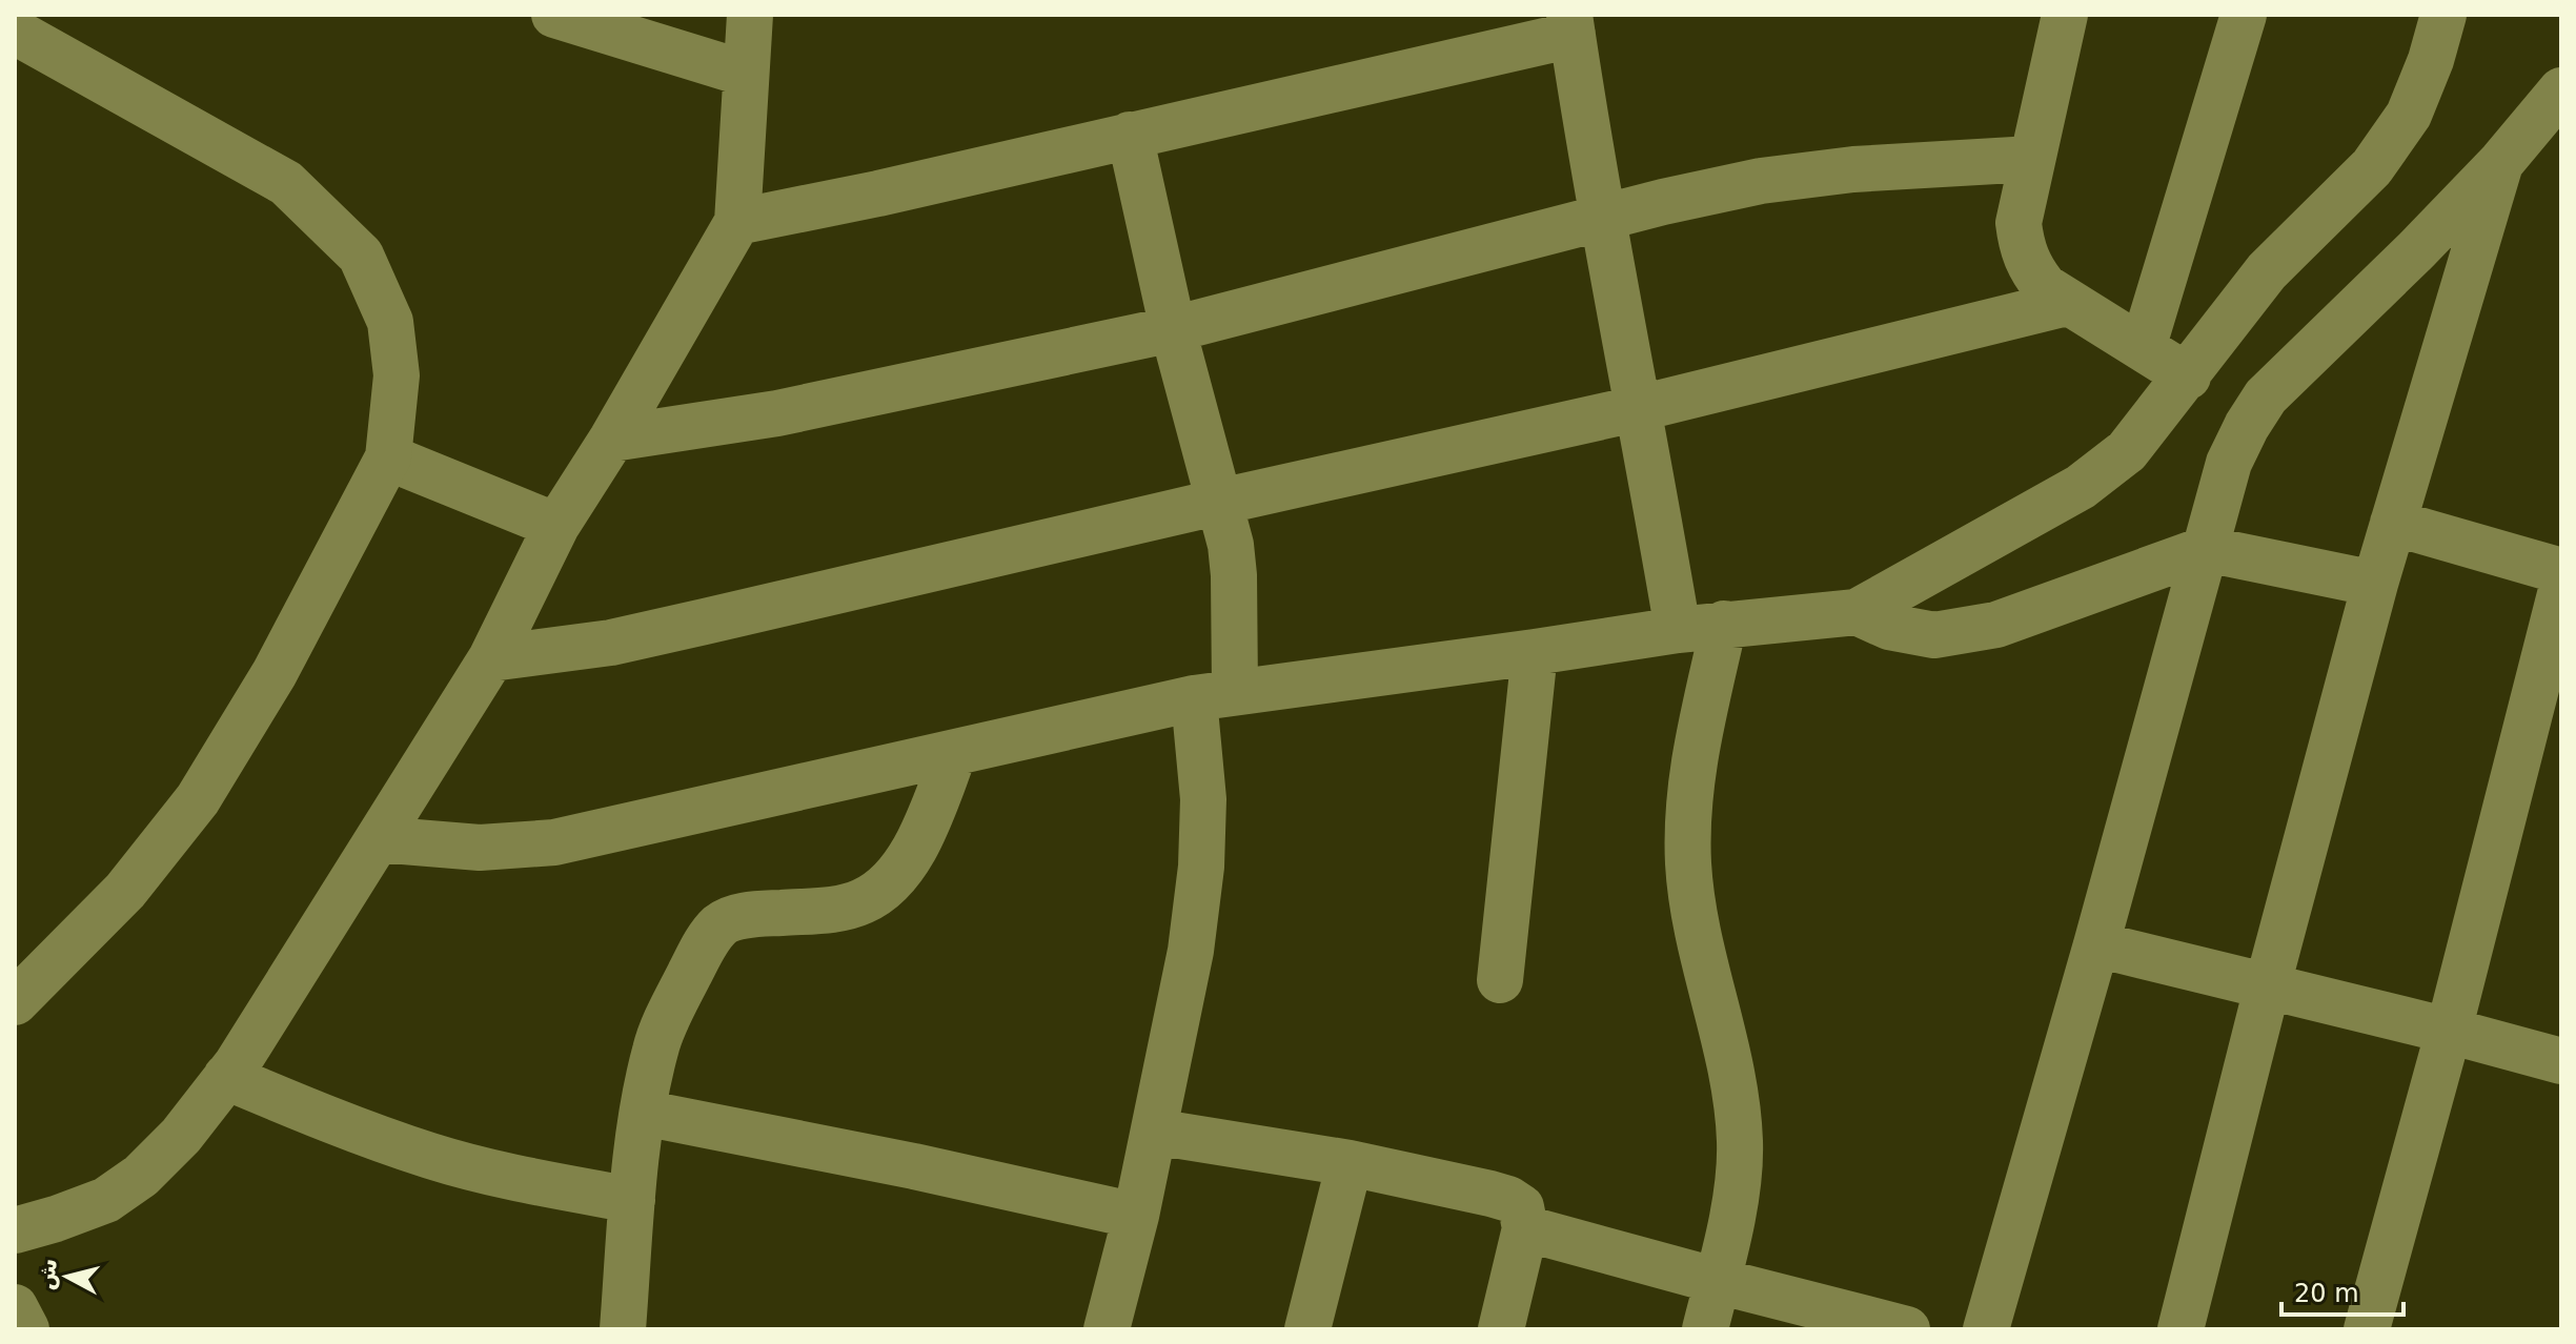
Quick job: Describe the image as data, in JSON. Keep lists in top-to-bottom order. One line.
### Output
{"scale_bar":"20 m","north":"left"}
